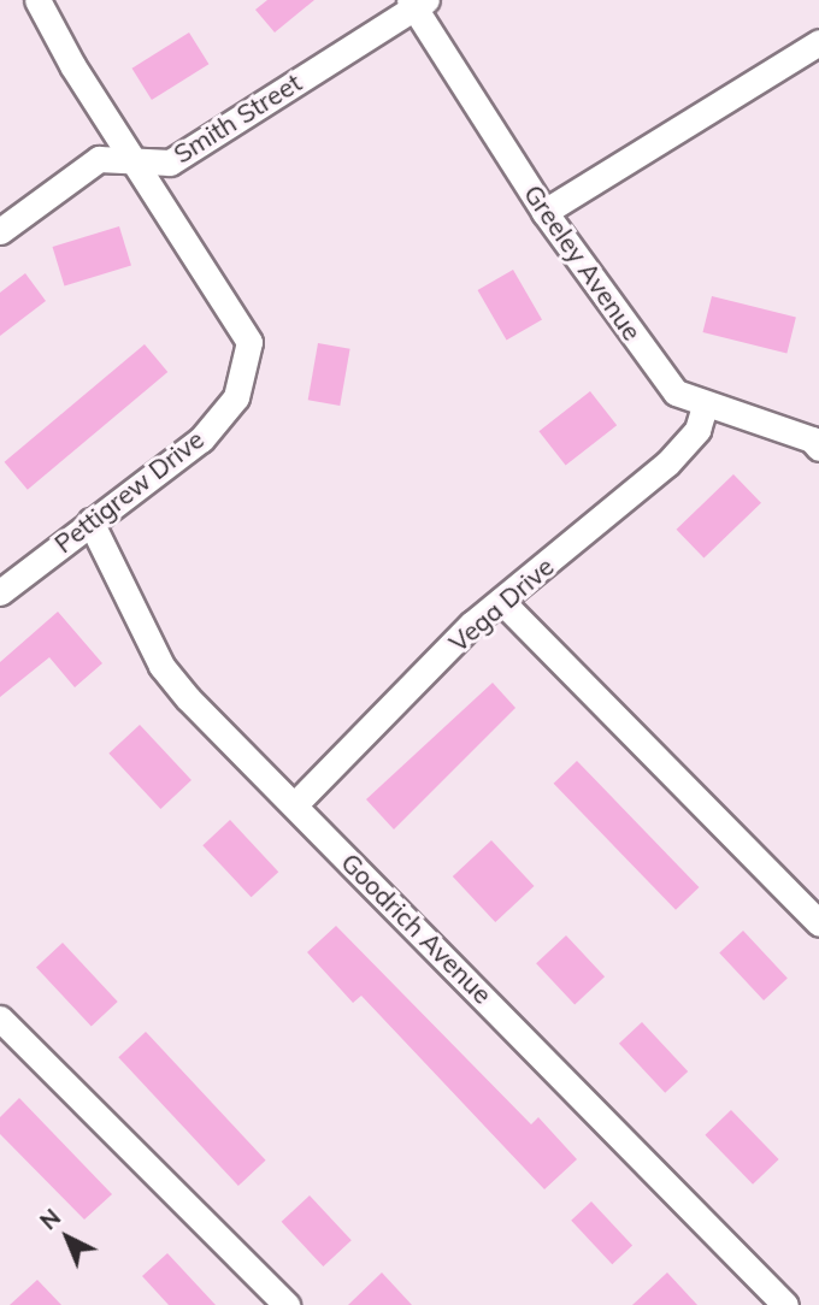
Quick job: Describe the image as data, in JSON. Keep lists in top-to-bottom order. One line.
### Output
{"streets":{"street":["Smith Street","Greeley Avenue","Pettigrew Drive","Vega Drive","Goodrich Avenue"]},"crossings":[["Smith Street","Greeley Avenue"],["Smith Street","Pettigrew Drive"],["Greeley Avenue","Vega Drive"],["Pettigrew Drive","Goodrich Avenue"],["Vega Drive","Goodrich Avenue"]],"north":"top left"}
